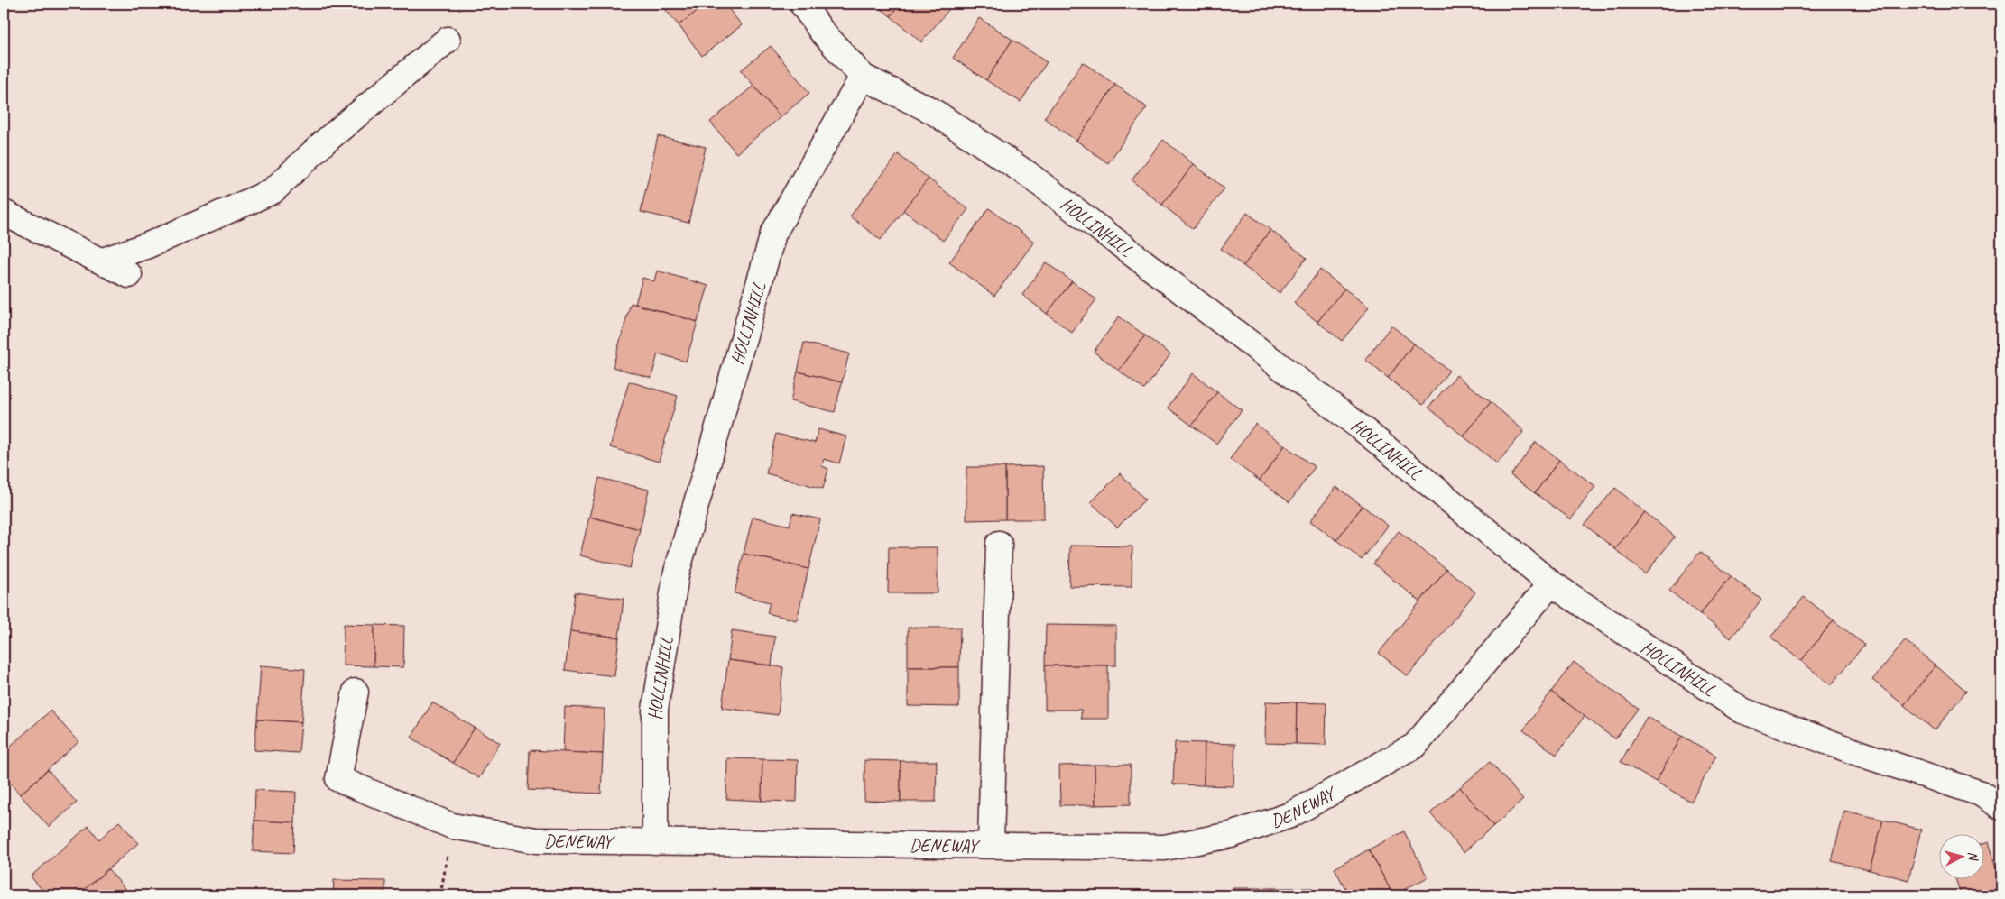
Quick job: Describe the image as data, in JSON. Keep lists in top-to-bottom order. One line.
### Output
{"streets":{"street":["HOLLINHILL","DENEWAY"]},"crossings":[["HOLLINHILL","DENEWAY"]],"north":"right"}
